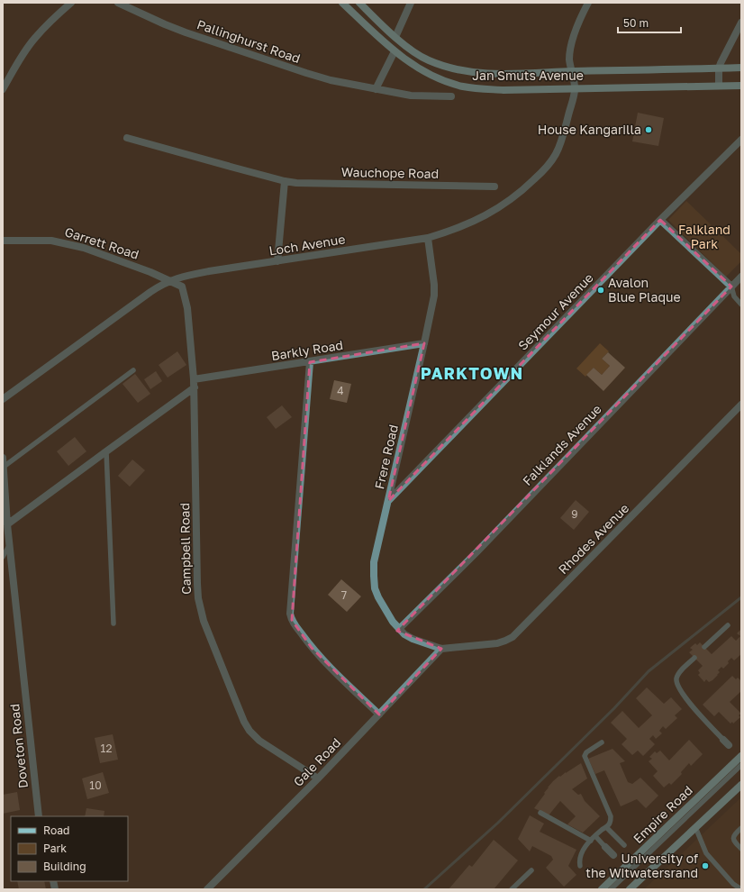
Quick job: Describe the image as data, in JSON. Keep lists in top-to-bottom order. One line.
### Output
{"streets":{"main road":["Jan Smuts Avenue","Empire Road"],"street":["Pallinghurst Road","Wauchope Road","Garrett Road","Loch Avenue","Seymour Avenue","Barkly Road","Falklands Avenue","Frere Road","Rhodes Avenue","Campbell Road","Doveton Road","Gale Road"]},"crossings":[["Jan Smuts Avenue","Loch Avenue"],["Garrett Road","Loch Avenue"],["Garrett Road","Campbell Road"],["Loch Avenue","Frere Road"],["Loch Avenue","Campbell Road"],["Seymour Avenue","Frere Road"],["Barkly Road","Frere Road"],["Barkly Road","Campbell Road"],["Falklands Avenue","Frere Road"],["Frere Road","Rhodes Avenue"],["Frere Road","Gale Road"],["Rhodes Avenue","Gale Road"],["Campbell Road","Gale Road"]],"districts":["PARKTOWN"],"parks":["Falkland Park"],"places":["House Kangarilla","Avalon Blue Plaque","University of the Witwatersrand"],"house_numbers":["4","9","7","12","10"],"legend":["Road","Park","Building"],"scale_bar":"50 m"}
